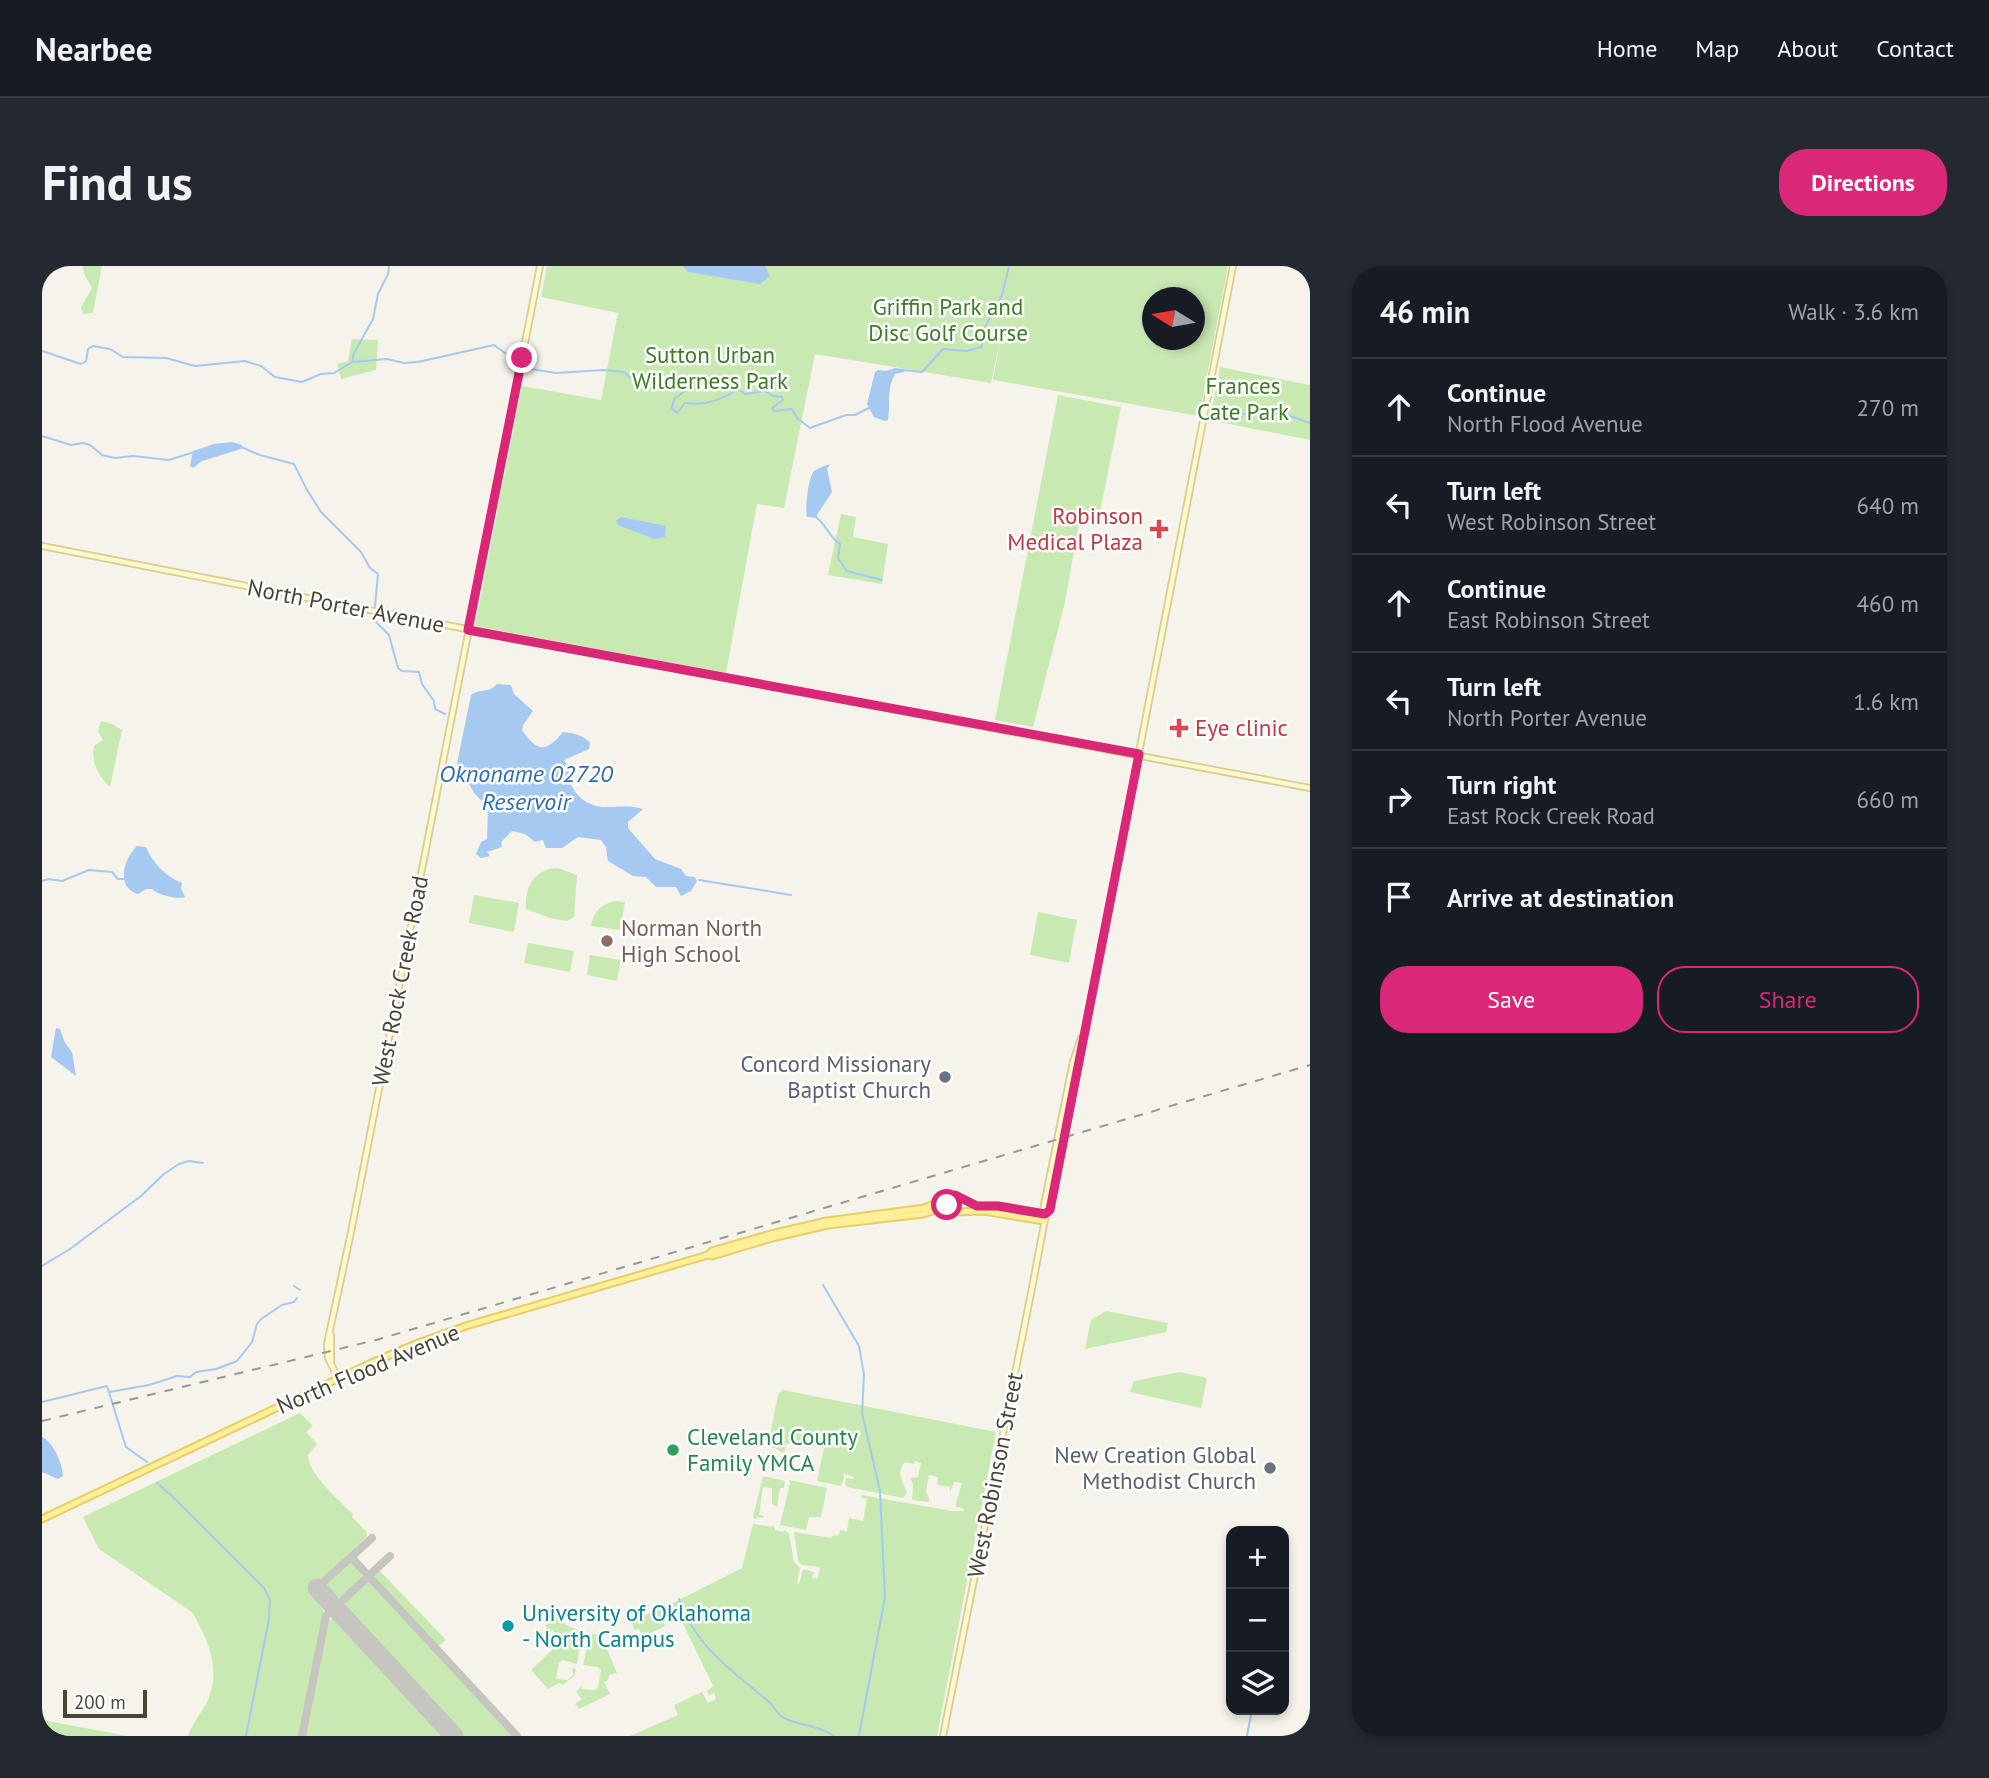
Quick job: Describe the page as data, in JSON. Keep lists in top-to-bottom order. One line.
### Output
{"streets":{"main road":["North Porter Avenue","West Rock Creek Road","North Flood Avenue","West Robinson Street"]},"crossings":[["North Porter Avenue","West Rock Creek Road"],["North Porter Avenue","West Robinson Street"],["West Rock Creek Road","North Flood Avenue"]],"water":["Oknoname 02720 Reservoir"],"parks":["Griffin Park and Disc Golf Course","Sutton Urban Wilderness Park","Frances Cate Park"],"places":{"health":["Robinson Medical Plaza","Eye clinic"],"other":["Norman North High School","Concord Missionary Baptist Church","Cleveland County Family YMCA","New Creation Global Methodist Church","University of Oklahoma - North Campus"]},"scale_bar":"200 m","north":"left","page":{"header":"Nearbee","nav":["Home","Map","About","Contact"],"buttons":["Directions",["Save","Share"]],"title":"Find us","heading":["46 min","Walk · 3.6 km"],"list":[["Continue","North Flood Avenue","270 m"],["Turn left","West Robinson Street","640 m"],["Continue","East Robinson Street","460 m"],["Turn left","North Porter Avenue","1.6 km"],["Turn right","East Rock Creek Road","660 m"],"Arrive at destination"],"map_buttons":["+","−"],"scale":"200 m"}}
